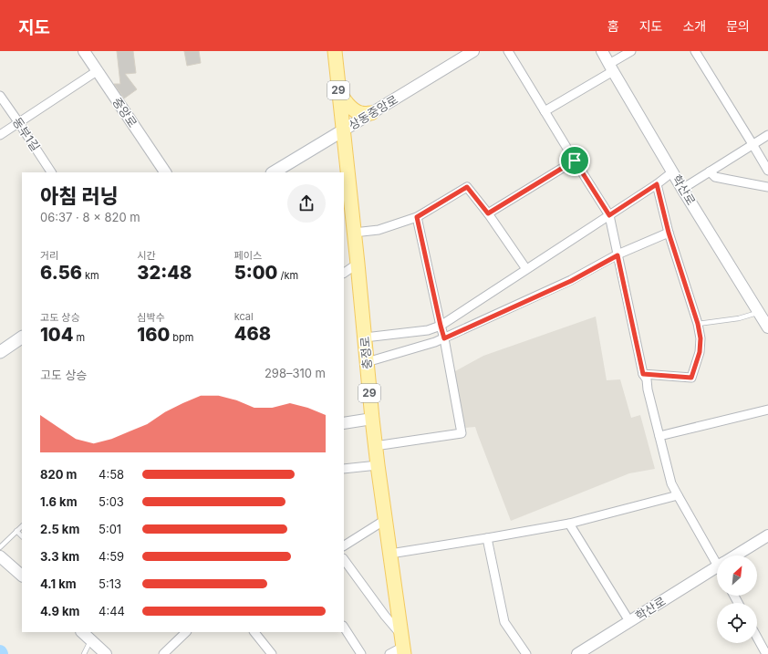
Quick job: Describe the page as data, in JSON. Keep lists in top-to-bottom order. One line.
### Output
{"streets":{"main road":["29","상동중앙로","충정로"],"street":["중앙로","동부1길","학산로"]},"crossings":[["상동중앙로","충정로"]],"north":"top right","page":{"header":"지도","nav":["홈","지도","소개","문의"],"heading":["아침 러닝","06:37 · 8 × 820 m"],"stats":[["거리","6.56 km"],["시간","32:48"],["페이스","5:00 /km"],["고도 상승","104 m"],["심박수","160 bpm"],["kcal","468"]],"chart":["고도 상승","298–310 m"],"list":[{"name":"820 m","note":"4:58"},{"name":"1.6 km","note":"5:03"},{"name":"2.5 km","note":"5:01"},{"name":"3.3 km","note":"4:59"},{"name":"4.1 km","note":"5:13"},{"name":"4.9 km","note":"4:44"}]}}
